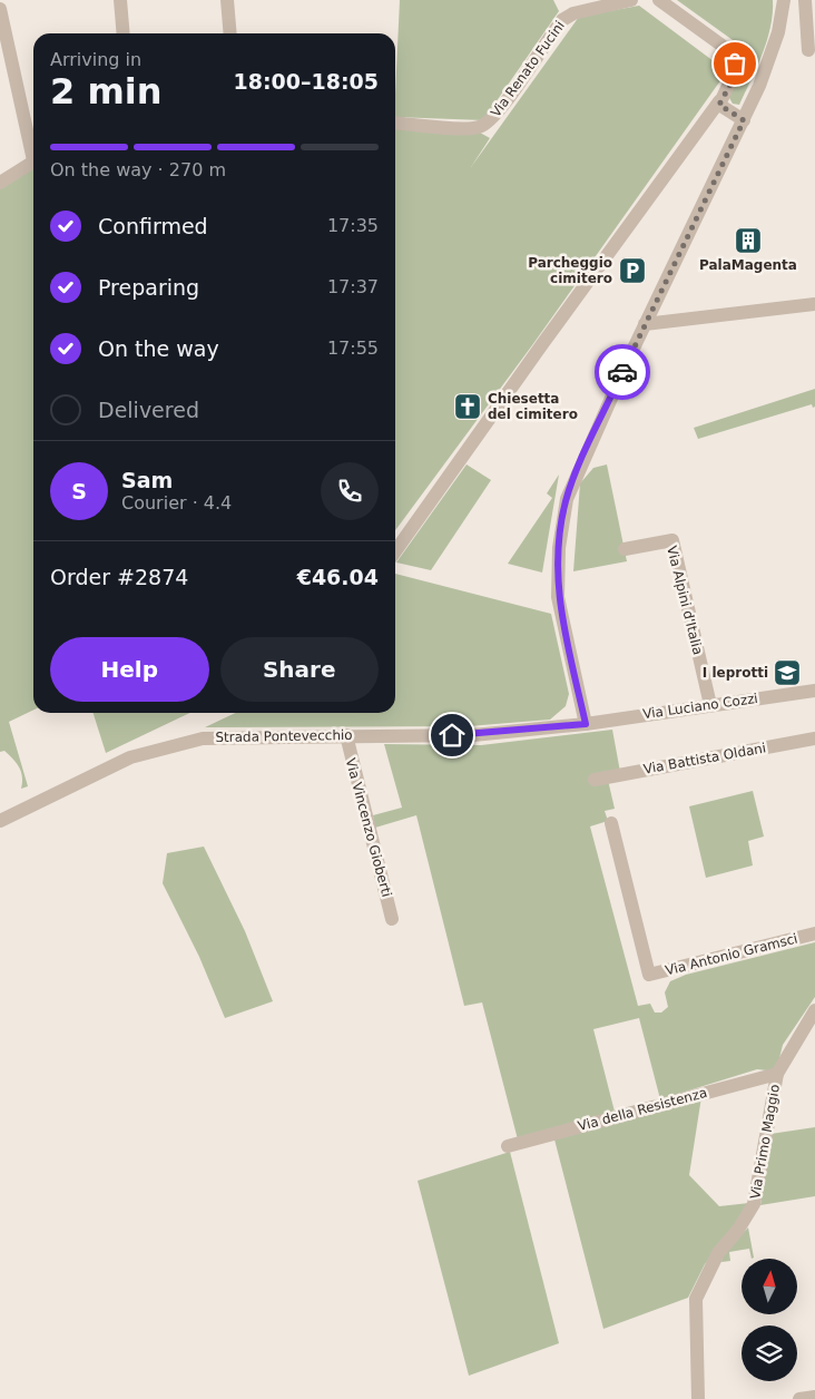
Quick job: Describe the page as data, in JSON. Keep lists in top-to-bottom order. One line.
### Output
{"streets":{"street":["Via Renato Fucini","Via Alpini d'Italia","Via Luciano Cozzi","Strada Pontevecchio","Via Battista Oldani","Via Vincenzo Gioberti","Via Antonio Gramsci","Via della Resistenza","Via Primo Maggio"]},"crossings":[["Via Alpini d'Italia","Via Luciano Cozzi"],["Via Luciano Cozzi","Strada Pontevecchio"],["Strada Pontevecchio","Via Vincenzo Gioberti"],["Via della Resistenza","Via Primo Maggio"]],"places":{"building":["PalaMagenta"],"parking":["Parcheggio cimitero"],"church":["Chiesetta del cimitero"],"school or university":["I leprotti"]},"north":"top","page":{"heading":["2 min","Arriving in","18:00–18:05"],"panel":["Sam","Courier · 4.4","Order #2874","€46.04"],"bar":"On the way · 270 m","list":[["Confirmed","17:35"],["Preparing","17:37"],["On the way","17:55"],"Delivered"],"round":"S","buttons":["Help","Share"]}}
